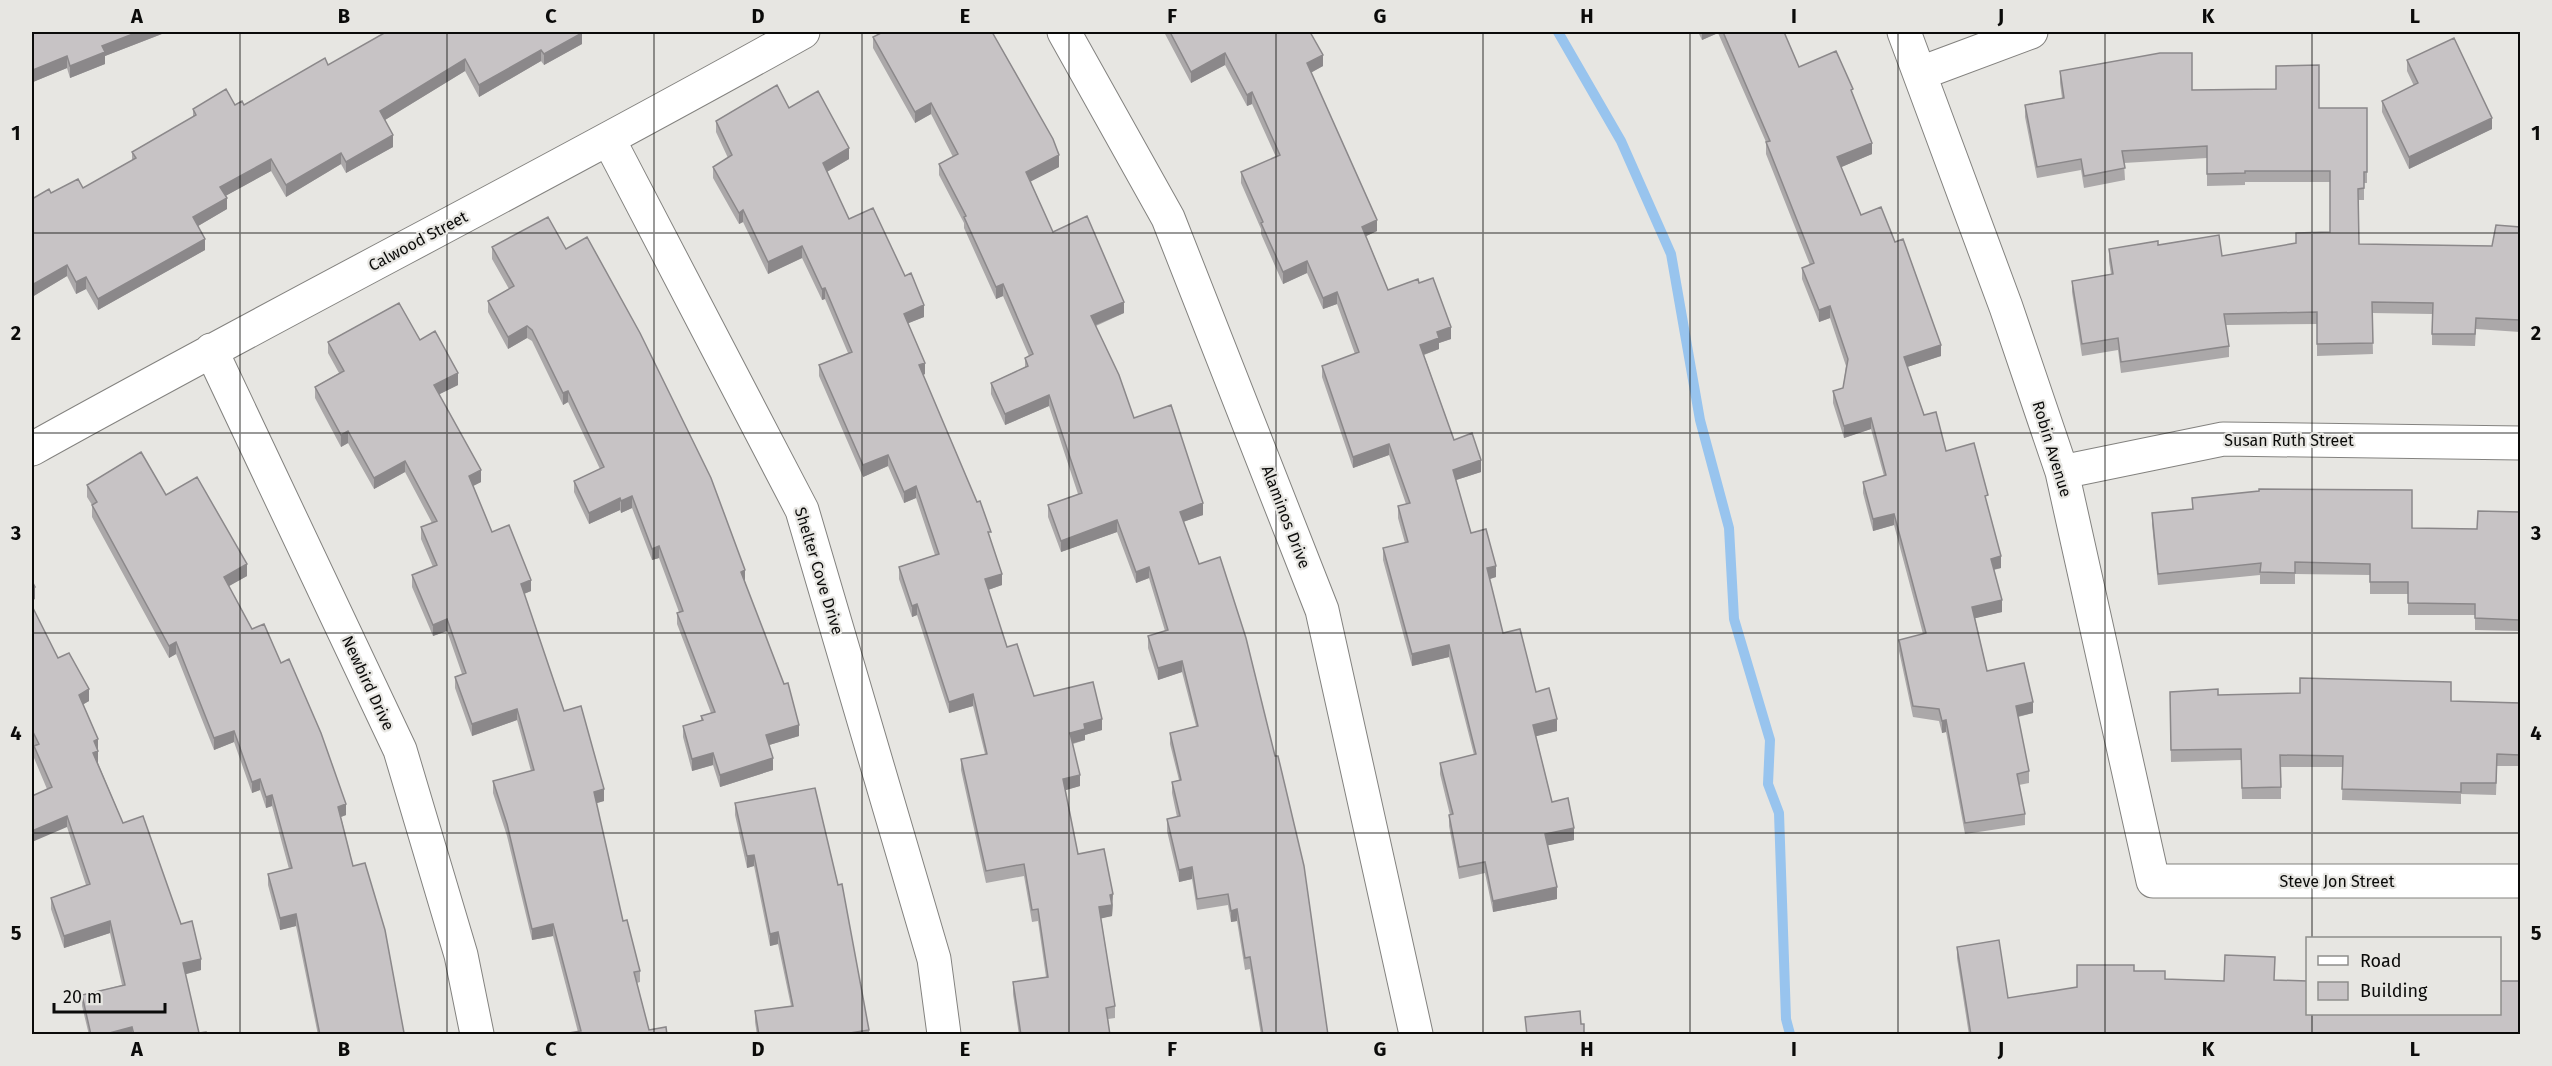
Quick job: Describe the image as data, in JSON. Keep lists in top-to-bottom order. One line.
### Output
{"streets":{"street":["Calwood Street","Susan Ruth Street","Robin Avenue","Alaminos Drive","Shelter Cove Drive","Newbird Drive","Steve Jon Street"]},"crossings":[["Calwood Street","Shelter Cove Drive"],["Calwood Street","Newbird Drive"],["Susan Ruth Street","Robin Avenue"],["Robin Avenue","Steve Jon Street"]],"legend":["Road","Building"],"scale_bar":"20 m","grid":{"columns":["A","B","C","D","E","F","G","H","I","J","K","L"],"rows":["1","2","3","4","5"]}}
